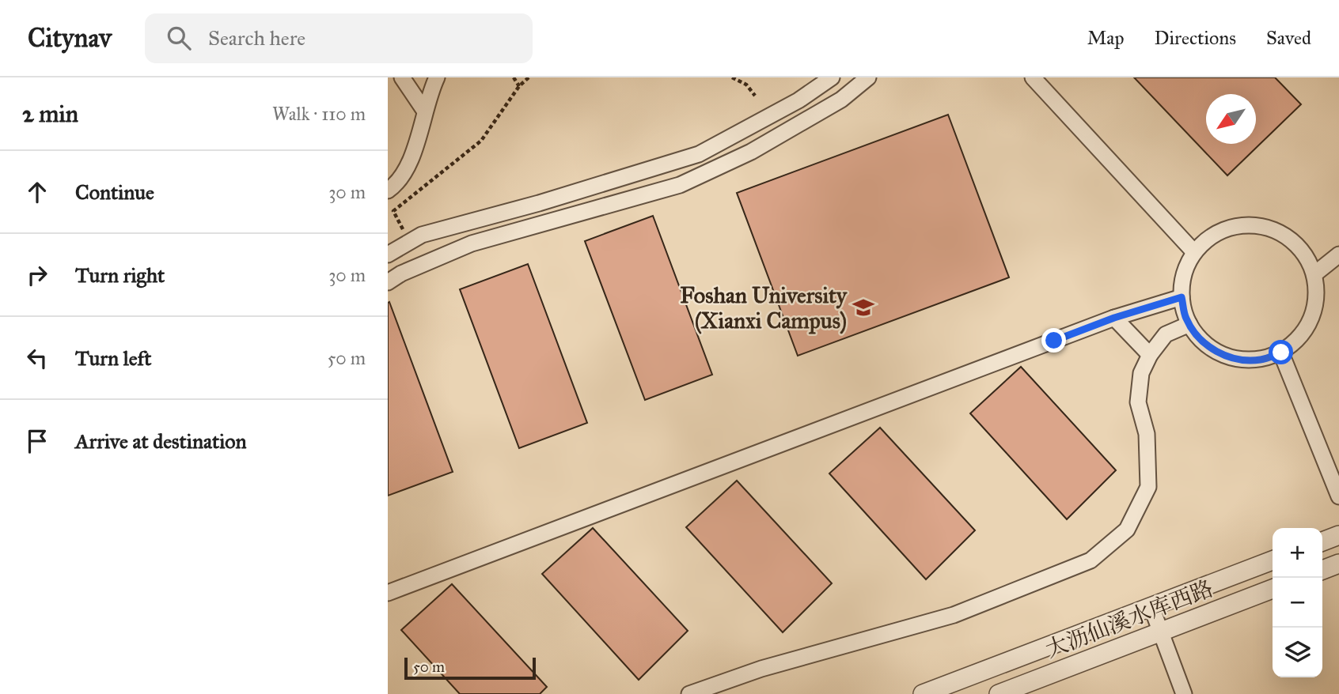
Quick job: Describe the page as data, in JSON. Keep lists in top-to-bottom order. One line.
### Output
{"streets":{"street":["大沥仙溪水库西路"]},"places":{"school or university":["Foshan University (Xianxi Campus)"]},"scale_bar":"50 m","north":"bottom left","page":{"header":"Citynav","search":"Search here","nav":["Map","Directions","Saved"],"heading":["2 min","Walk · 110 m"],"list":[["Continue","30 m"],["Turn right","30 m"],["Turn left","50 m"],"Arrive at destination"],"map_buttons":["+","−"],"scale":"50 m"}}
